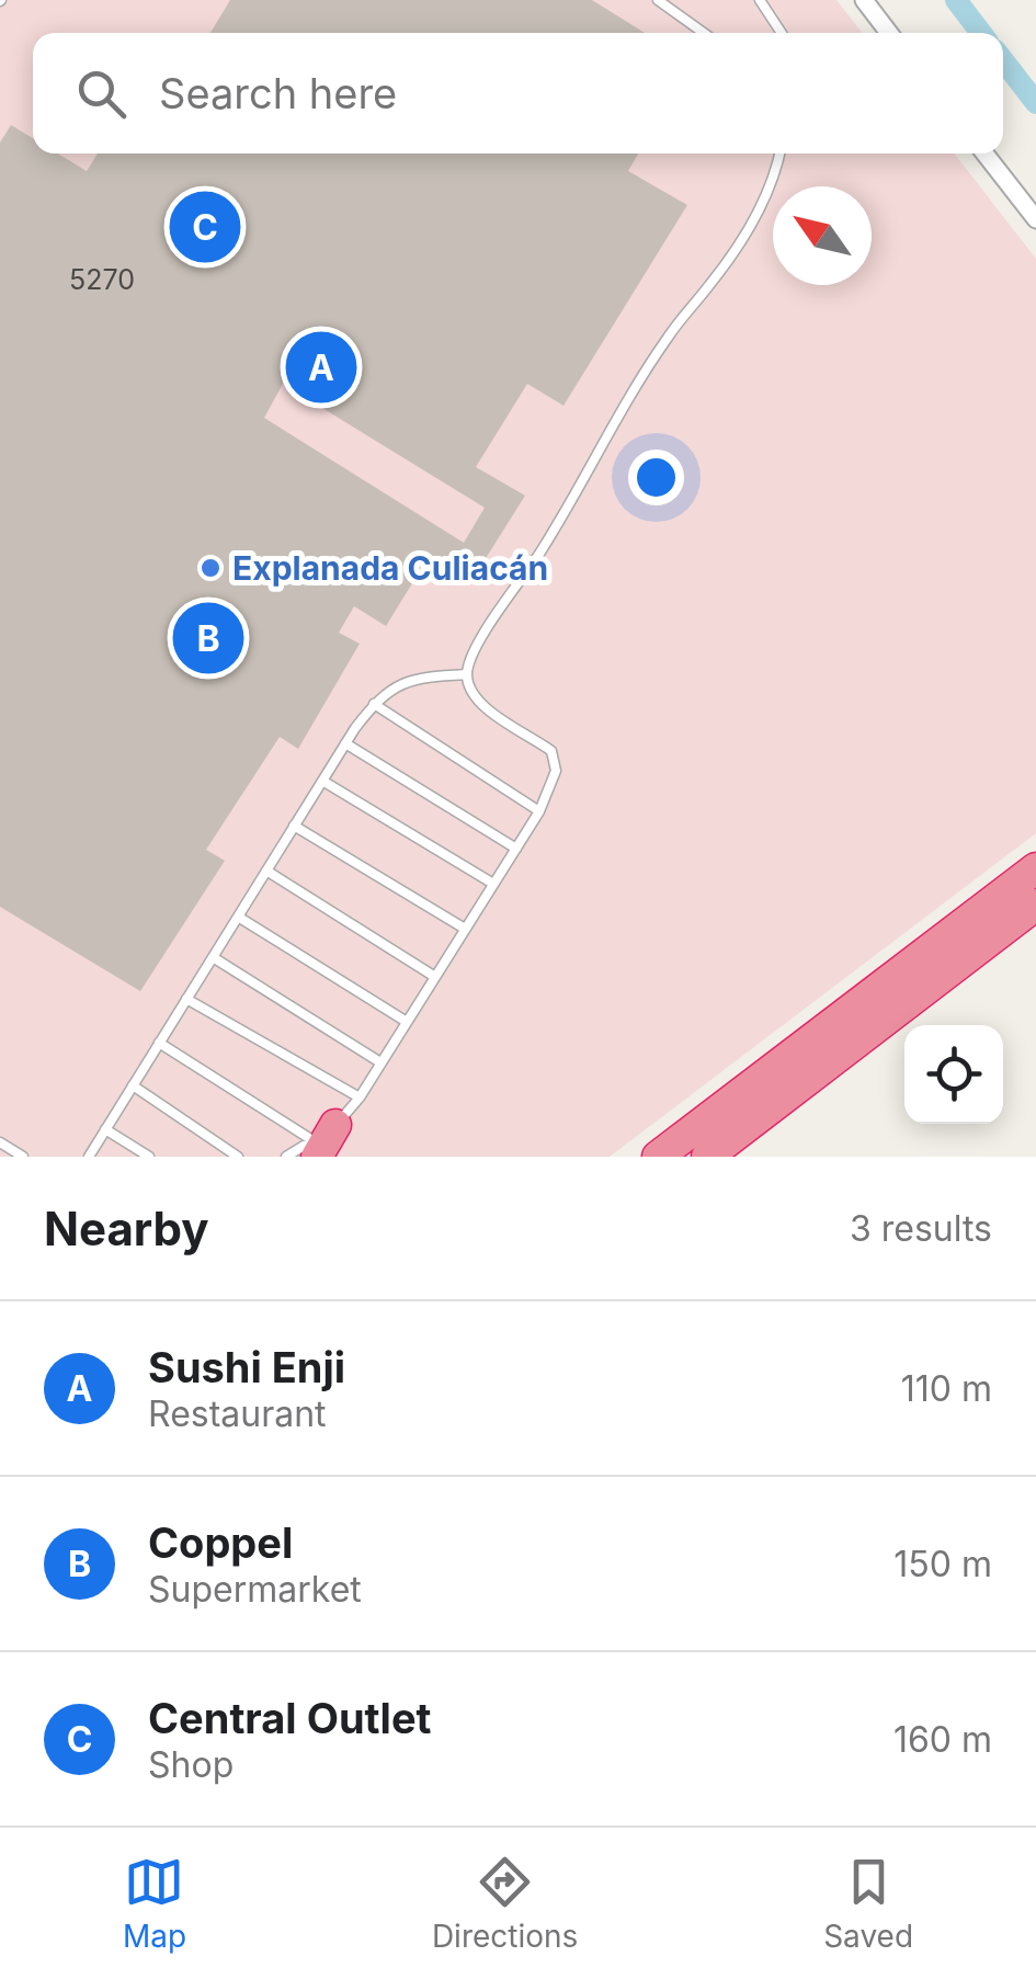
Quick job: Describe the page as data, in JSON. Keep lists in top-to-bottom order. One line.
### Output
{"places":["Explanada Culiacán"],"house_numbers":["5270"],"north":"top left","page":{"search":"Search here","pins":["C","A","B"],"heading":["Nearby","3 results"],"list":[{"mark":"A","name":"Sushi Enji","note":"Restaurant","value":"110 m"},{"mark":"B","name":"Coppel","note":"Supermarket","value":"150 m"},{"mark":"C","name":"Central Outlet","note":"Shop","value":"160 m"}],"nav":["Map","Directions","Saved"]}}
